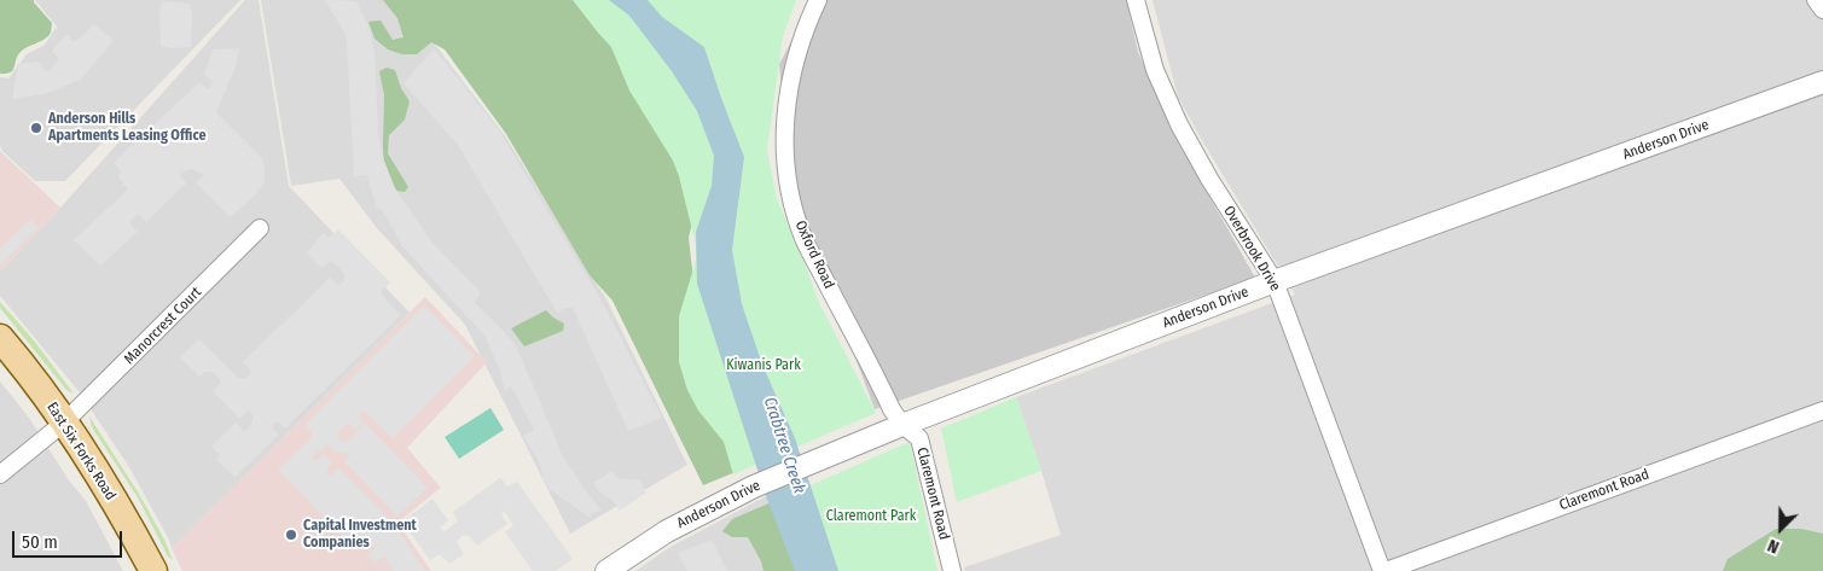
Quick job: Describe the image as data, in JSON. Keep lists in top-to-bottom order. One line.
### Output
{"streets":{"main road":["East Six Forks Road"],"street":["Anderson Drive","Overbrook Drive","Oxford Road","Manorcrest Court","Claremont Road"]},"crossings":[["Anderson Drive","Overbrook Drive"],["Anderson Drive","Oxford Road"],["Anderson Drive","Claremont Road"],["Overbrook Drive","Claremont Road"],["Oxford Road","Claremont Road"],["Manorcrest Court","East Six Forks Road"]],"water":["Crabtree Creek"],"parks":["Kiwanis Park","Claremont Park"],"places":["Anderson Hills Apartments Leasing Office","Capital Investment Companies"],"scale_bar":"50 m","north":"bottom left"}
